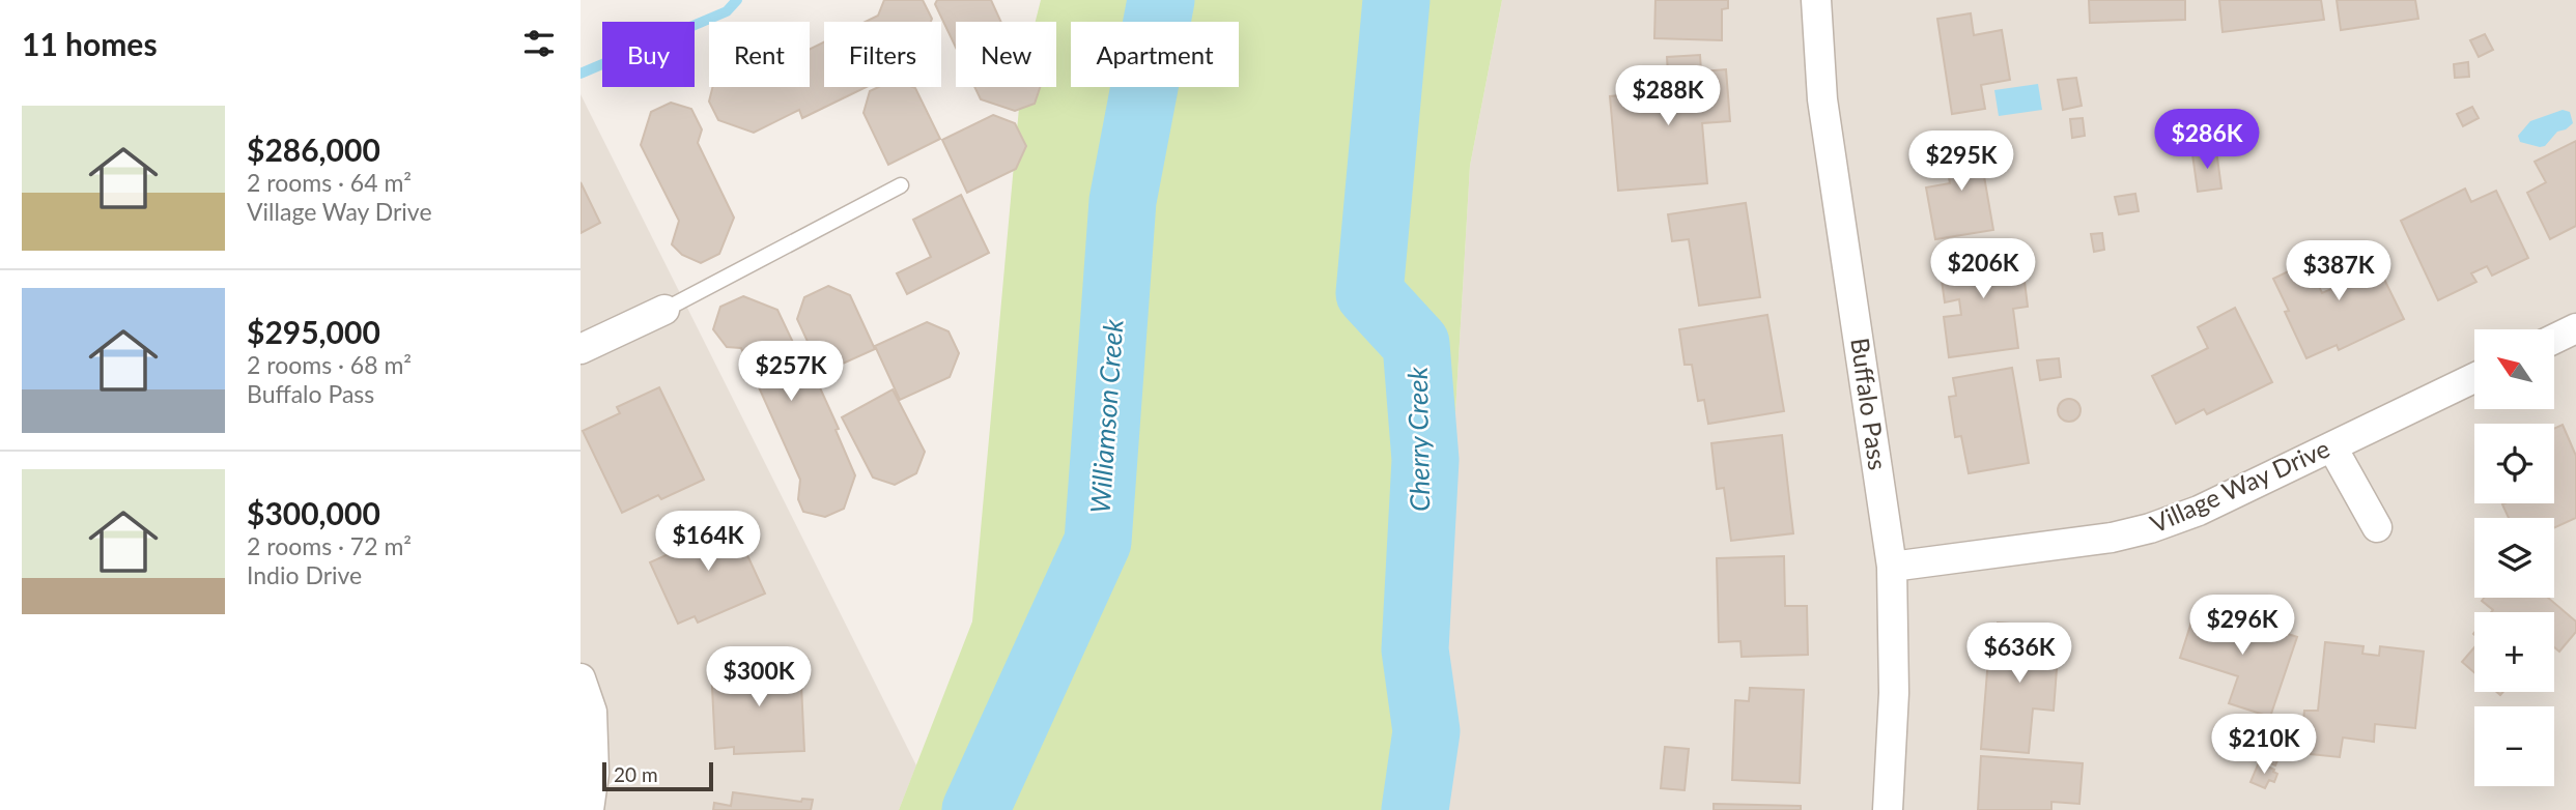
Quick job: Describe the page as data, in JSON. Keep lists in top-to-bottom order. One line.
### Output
{"streets":{"street":["Buffalo Pass","Village Way Drive"]},"crossings":[["Buffalo Pass","Village Way Drive"]],"water":["Williamson Creek","Cherry Creek"],"scale_bar":"20 m","north":"top left","page":{"heading":"11 homes","chip":["Buy","Rent","Filters","New","Apartment"],"price":["$288K","$286K","$295K","$206K","$387K","$257K","$164K","$296K","$636K","$300K","$210K"],"list":[{"name":"$286,000","note":"2 rooms · 64 m² · Village Way Drive"},{"name":"$295,000","note":"2 rooms · 68 m² · Buffalo Pass"},{"name":"$300,000","note":"2 rooms · 72 m² · Indio Drive"}],"map_buttons":["+","−"],"scale":"20 m"}}
